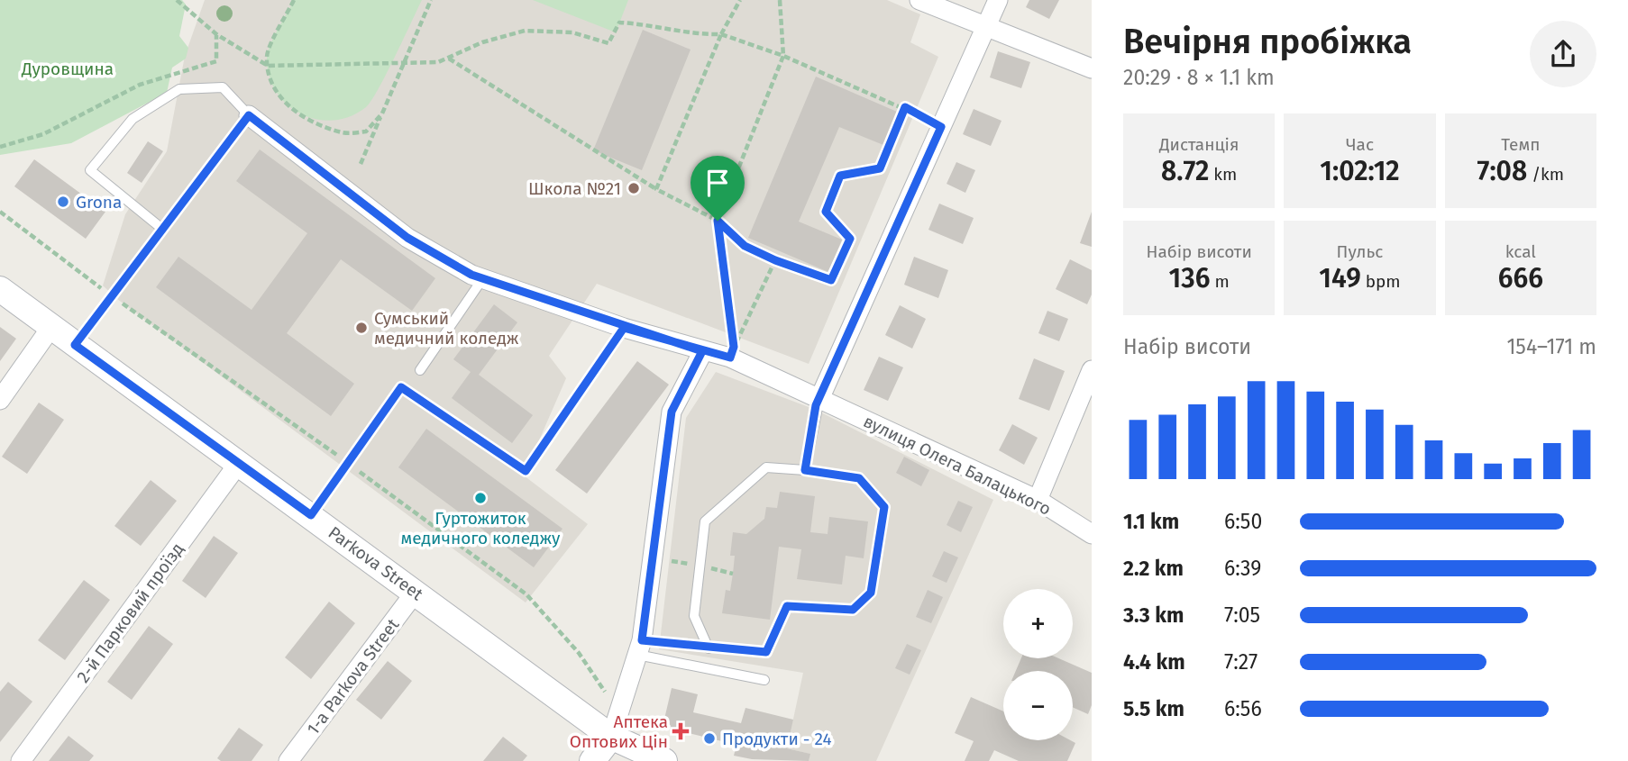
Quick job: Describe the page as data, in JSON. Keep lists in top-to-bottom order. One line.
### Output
{"streets":{"street":["вулиця Олега Балацького","Parkova Street","2-й Парковий проїзд","1-a Parkova Street"]},"crossings":[["Parkova Street","2-й Парковий проїзд"],["Parkova Street","1-a Parkova Street"]],"parks":["Дуровщина"],"places":{"other":["Школа №21","Grona","Сумський медичний коледж","Гуртожиток медичного коледжу","Продукти - 24"],"health":["Аптека Оптових Цін"]},"page":{"heading":["Вечірня пробіжка","20:29 · 8 × 1.1 km"],"stats":[["Дистанція","8.72 km"],["Час","1:02:12"],["Темп","7:08 /km"],["Набір висоти","136 m"],["Пульс","149 bpm"],["kcal","666"]],"chart":["Набір висоти","154–171 m"],"list":[{"name":"1.1 km","note":"6:50"},{"name":"2.2 km","note":"6:39"},{"name":"3.3 km","note":"7:05"},{"name":"4.4 km","note":"7:27"},{"name":"5.5 km","note":"6:56"}],"map_buttons":["+","−"]}}
